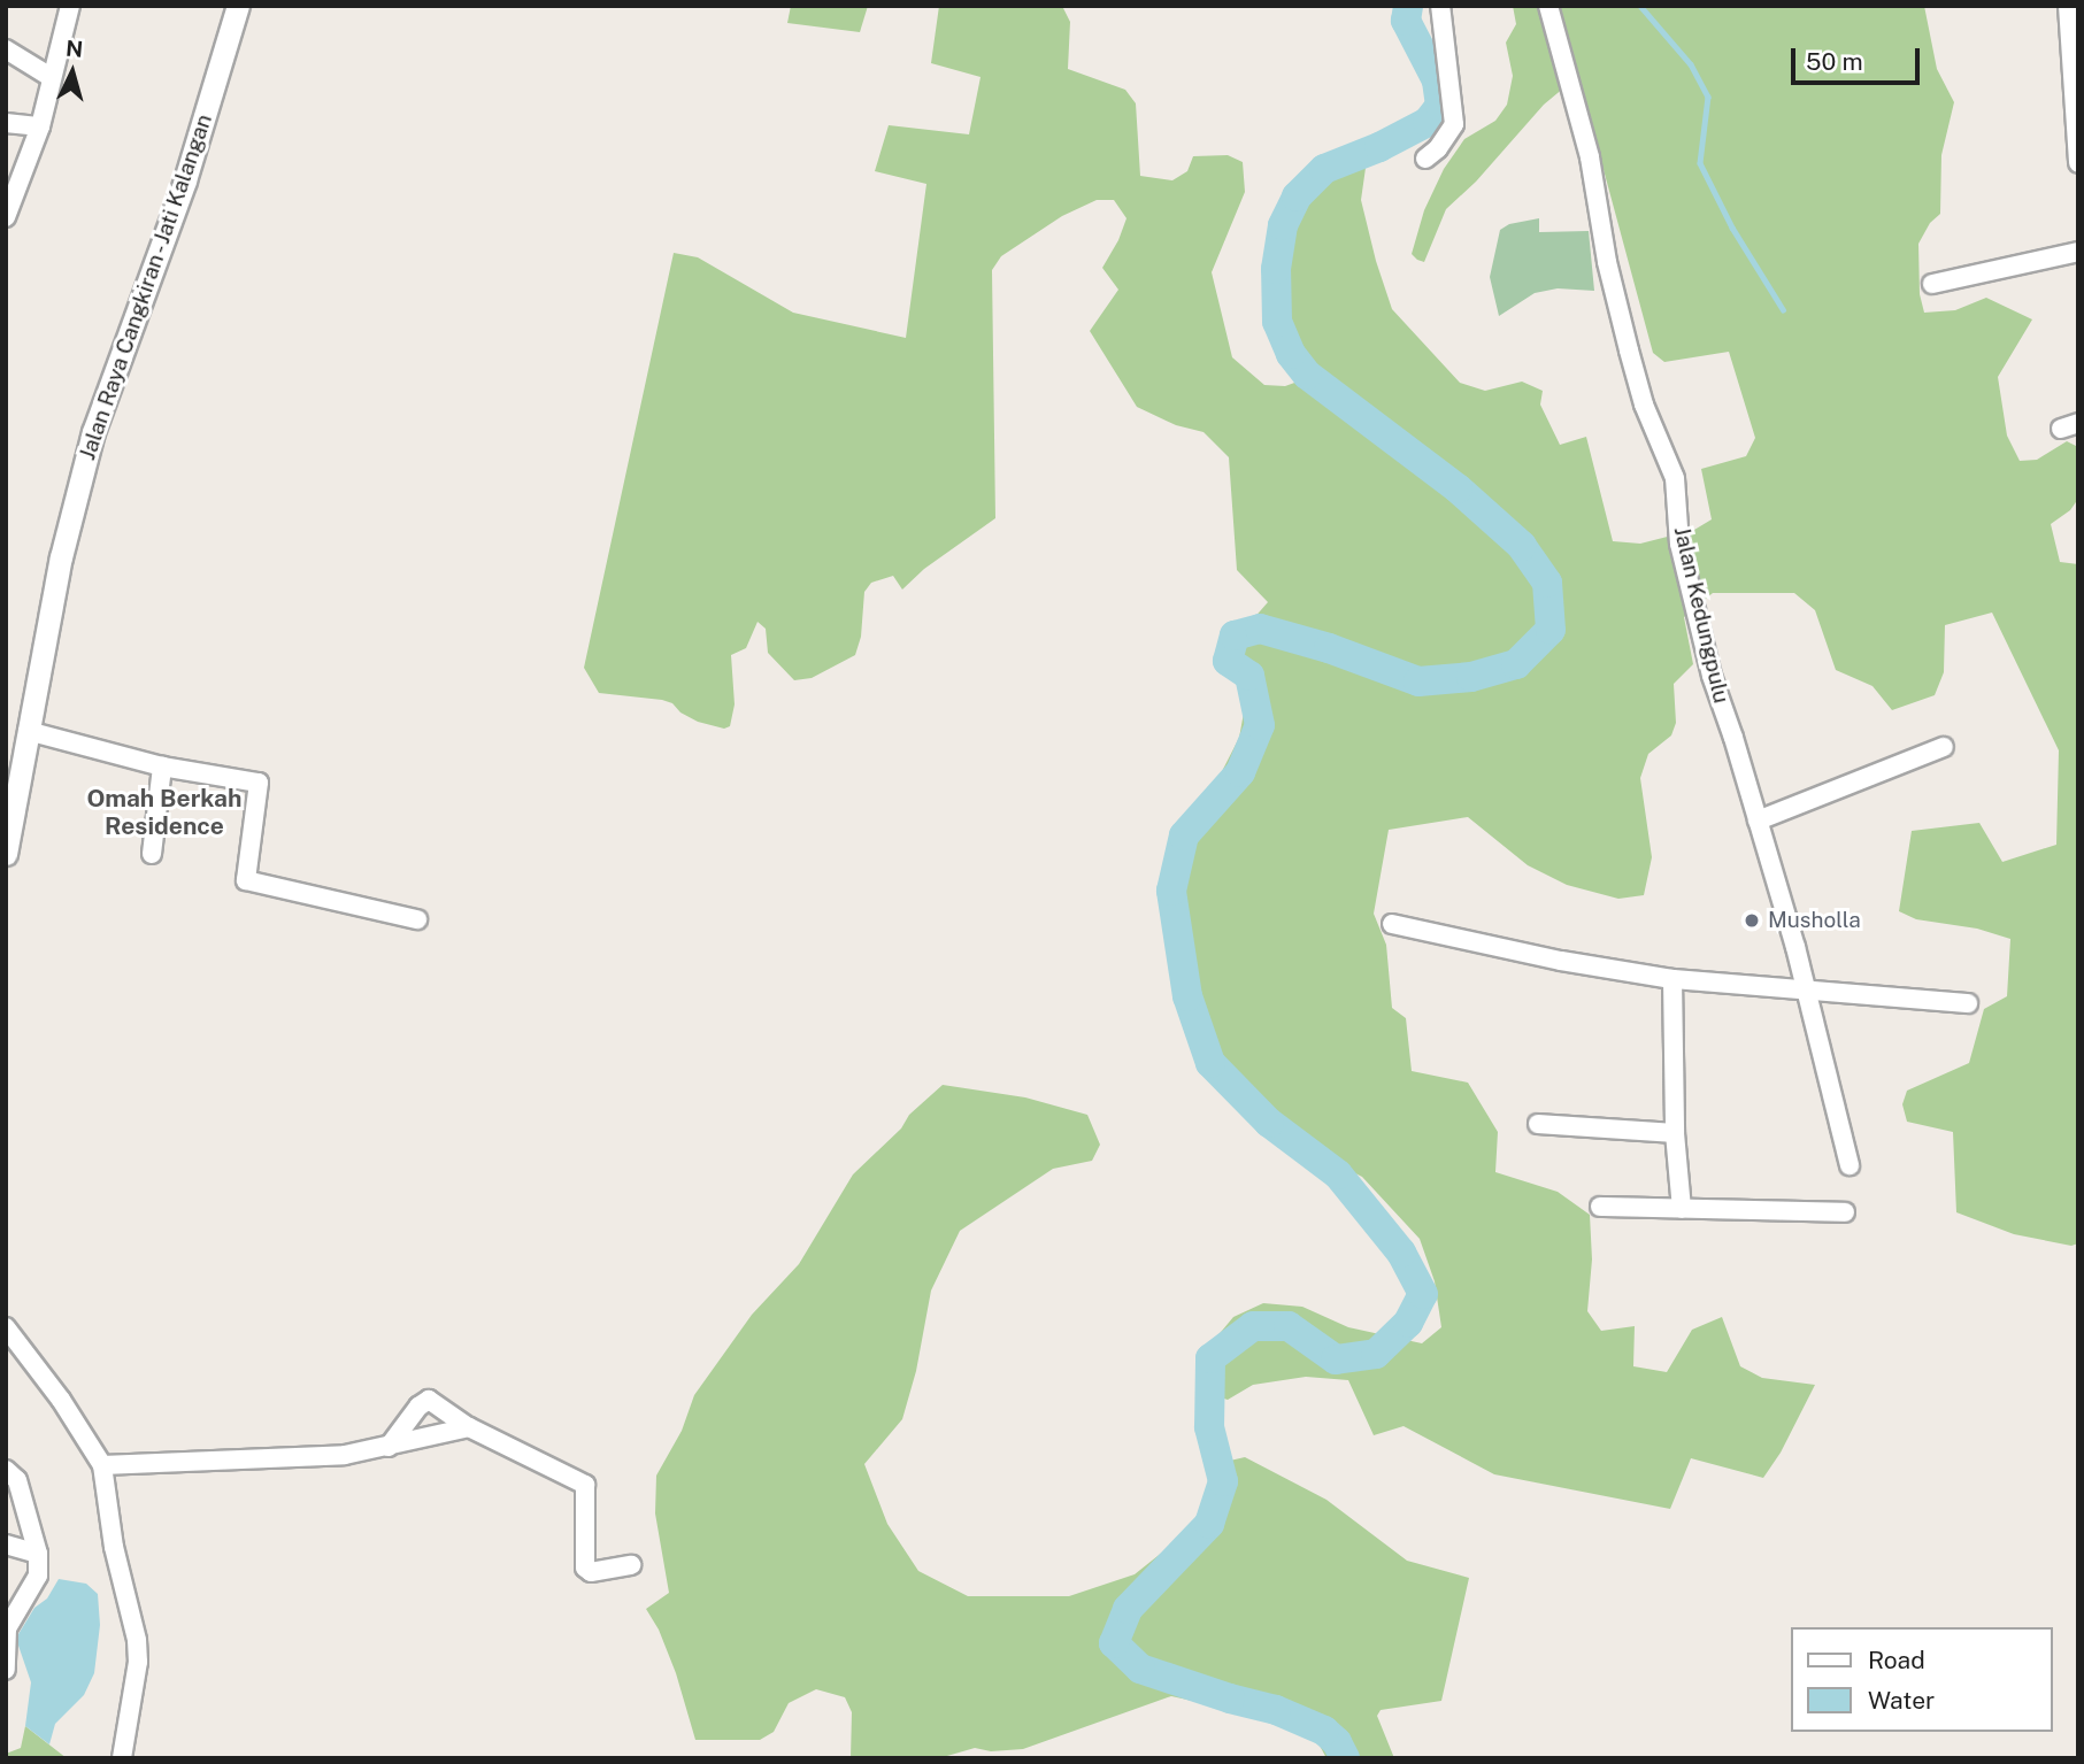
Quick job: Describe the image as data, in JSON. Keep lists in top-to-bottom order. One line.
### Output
{"streets":{"street":["Jalan Raya Cangkiran - Jati Kalangan","Jalan Kedungpulu"]},"districts":["Omah Berkah Residence"],"places":["Musholla"],"legend":["Road","Water"],"scale_bar":"50 m","north":"top"}
